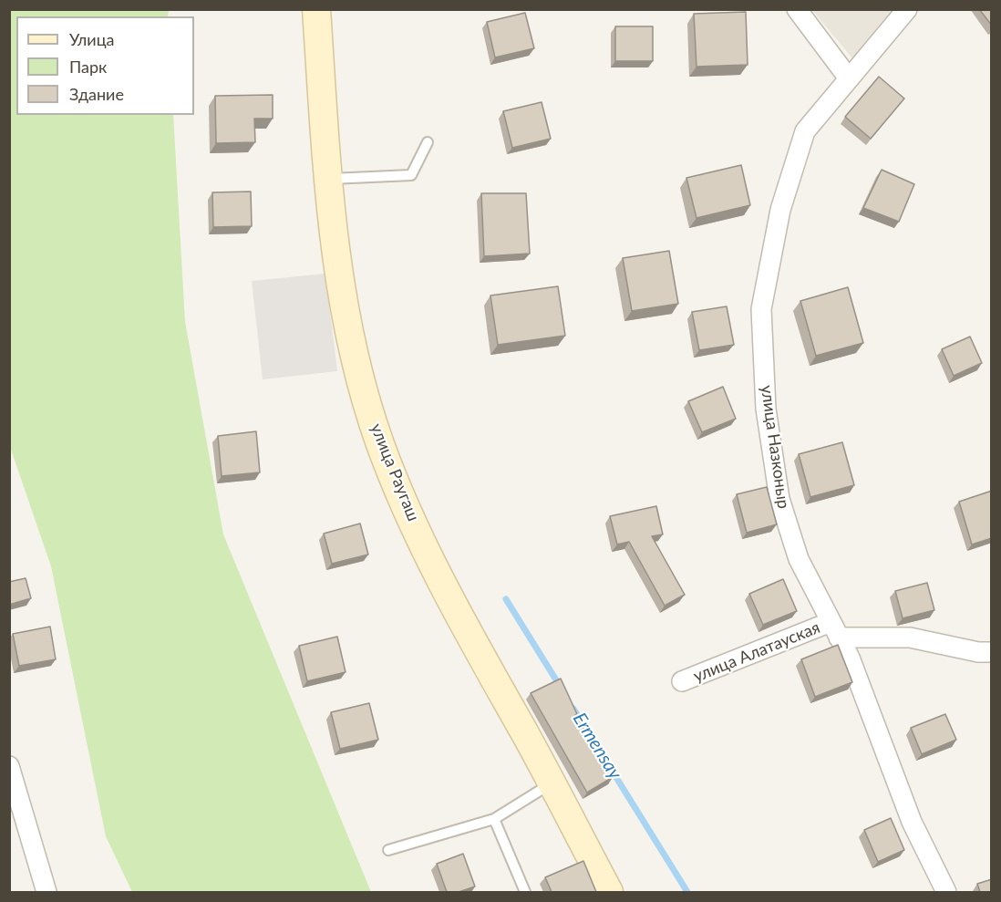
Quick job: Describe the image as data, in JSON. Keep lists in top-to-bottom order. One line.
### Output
{"streets":{"street":["улица Назконыр","улица Раугаш","улица Алатауская"]},"crossings":[["улица Назконыр","улица Алатауская"]],"water":["Ermensay"],"legend":["Улица","Парк","Здание"]}
